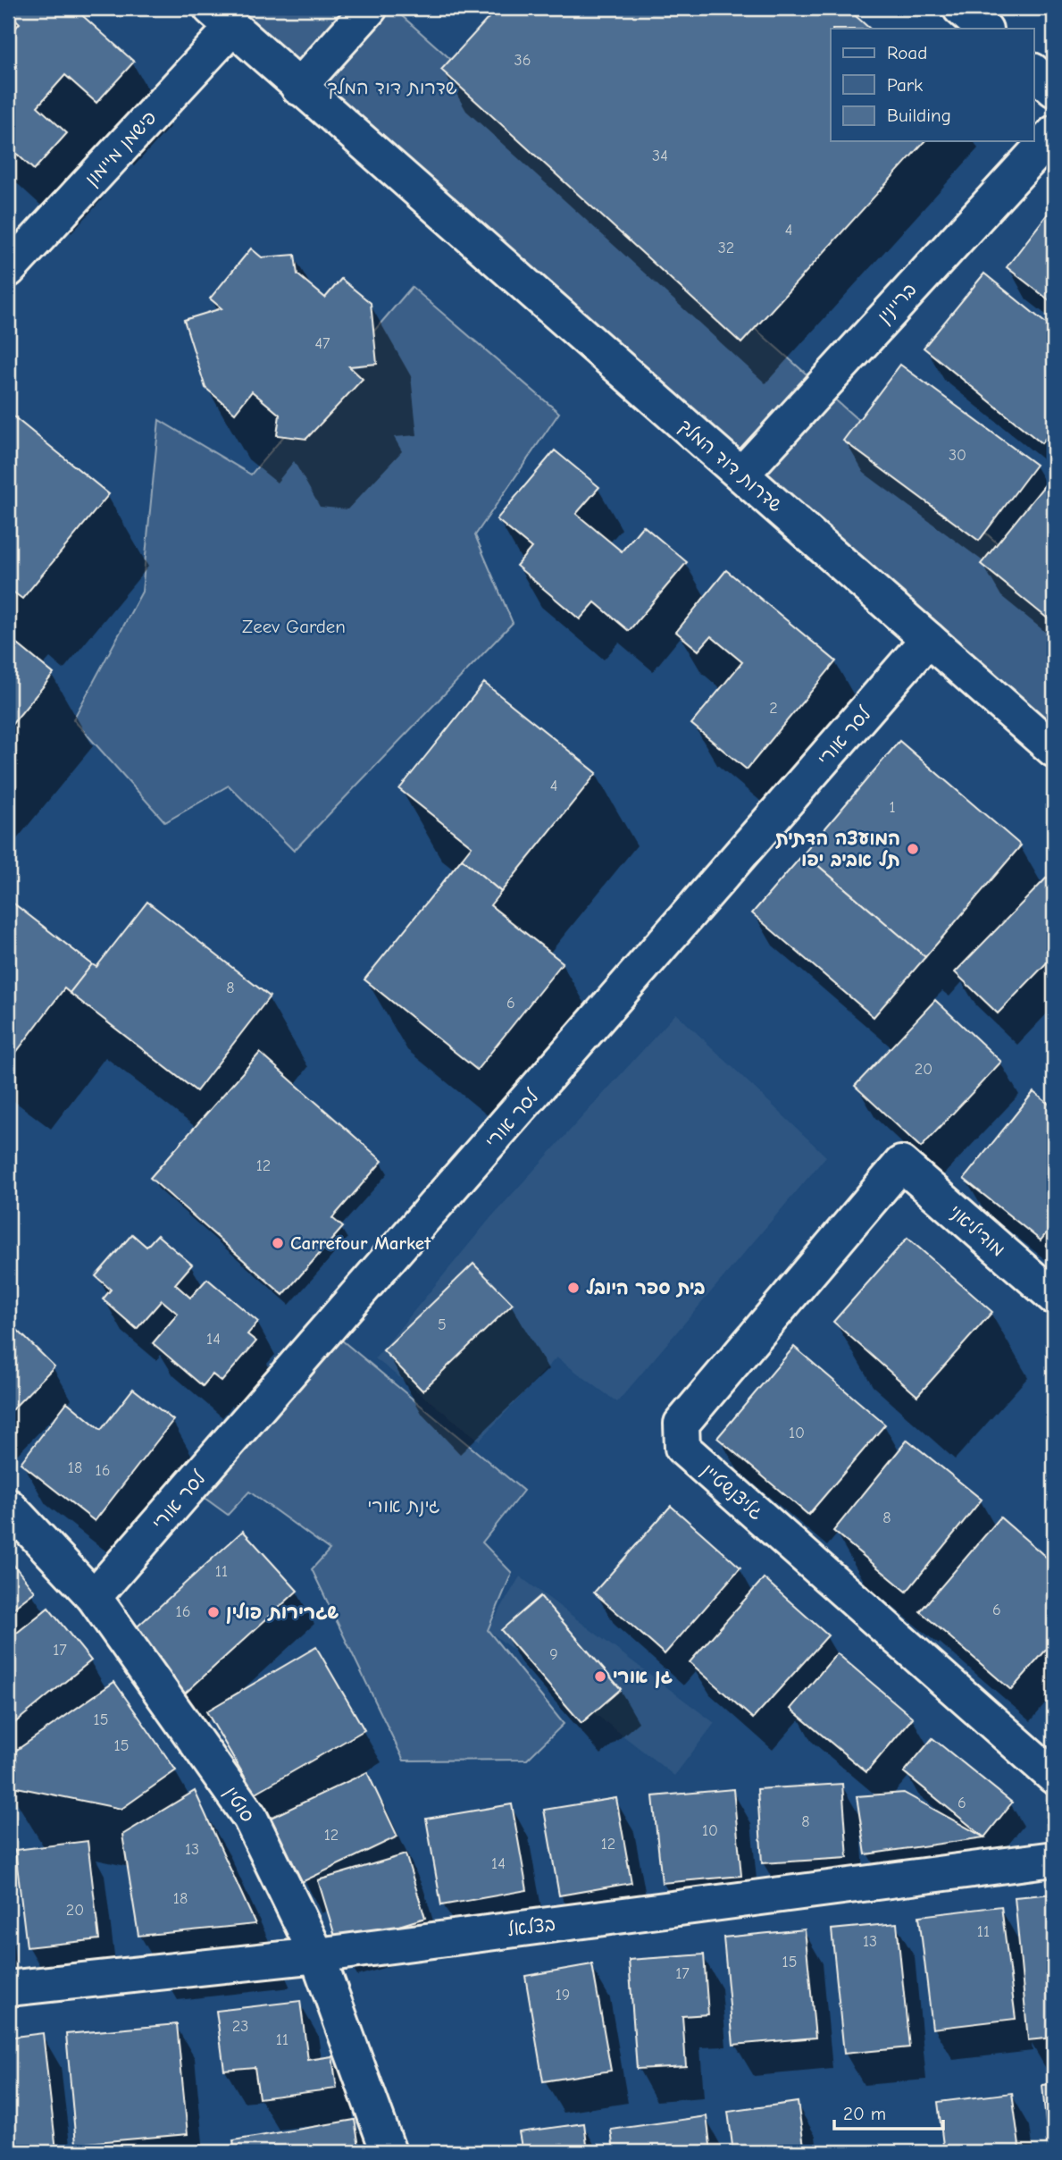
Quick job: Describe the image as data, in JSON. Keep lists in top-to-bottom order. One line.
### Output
{"streets":{"street":["פישמן מיימון","בריינין","שדרות דוד המלך","לסר אורי","מודיליאני","גליצנשטיין","סוטין","בצלאל"]},"crossings":[["פישמן מיימון","שדרות דוד המלך"],["בריינין","שדרות דוד המלך"],["שדרות דוד המלך","לסר אורי"],["לסר אורי","סוטין"],["מודיליאני","גליצנשטיין"],["סוטין","בצלאל"]],"parks":["שדרות דוד המלך","Zeev Garden","גינת אורי"],"places":["המועצה הדתית תל אביב יפו","Carrefour Market","בית ספר היובל","שגרירות פולין","גן אורי"],"house_numbers":["36","34","4","32","47","30","2","4","1","8","6","20","12","5","14","10","18","16","8","11","6","16","17","9","15","15","6","8","10","12","12","13","14","18","20","11","13","15","17","19","23","11"],"legend":["Road","Park","Building"],"scale_bar":"20 m"}
